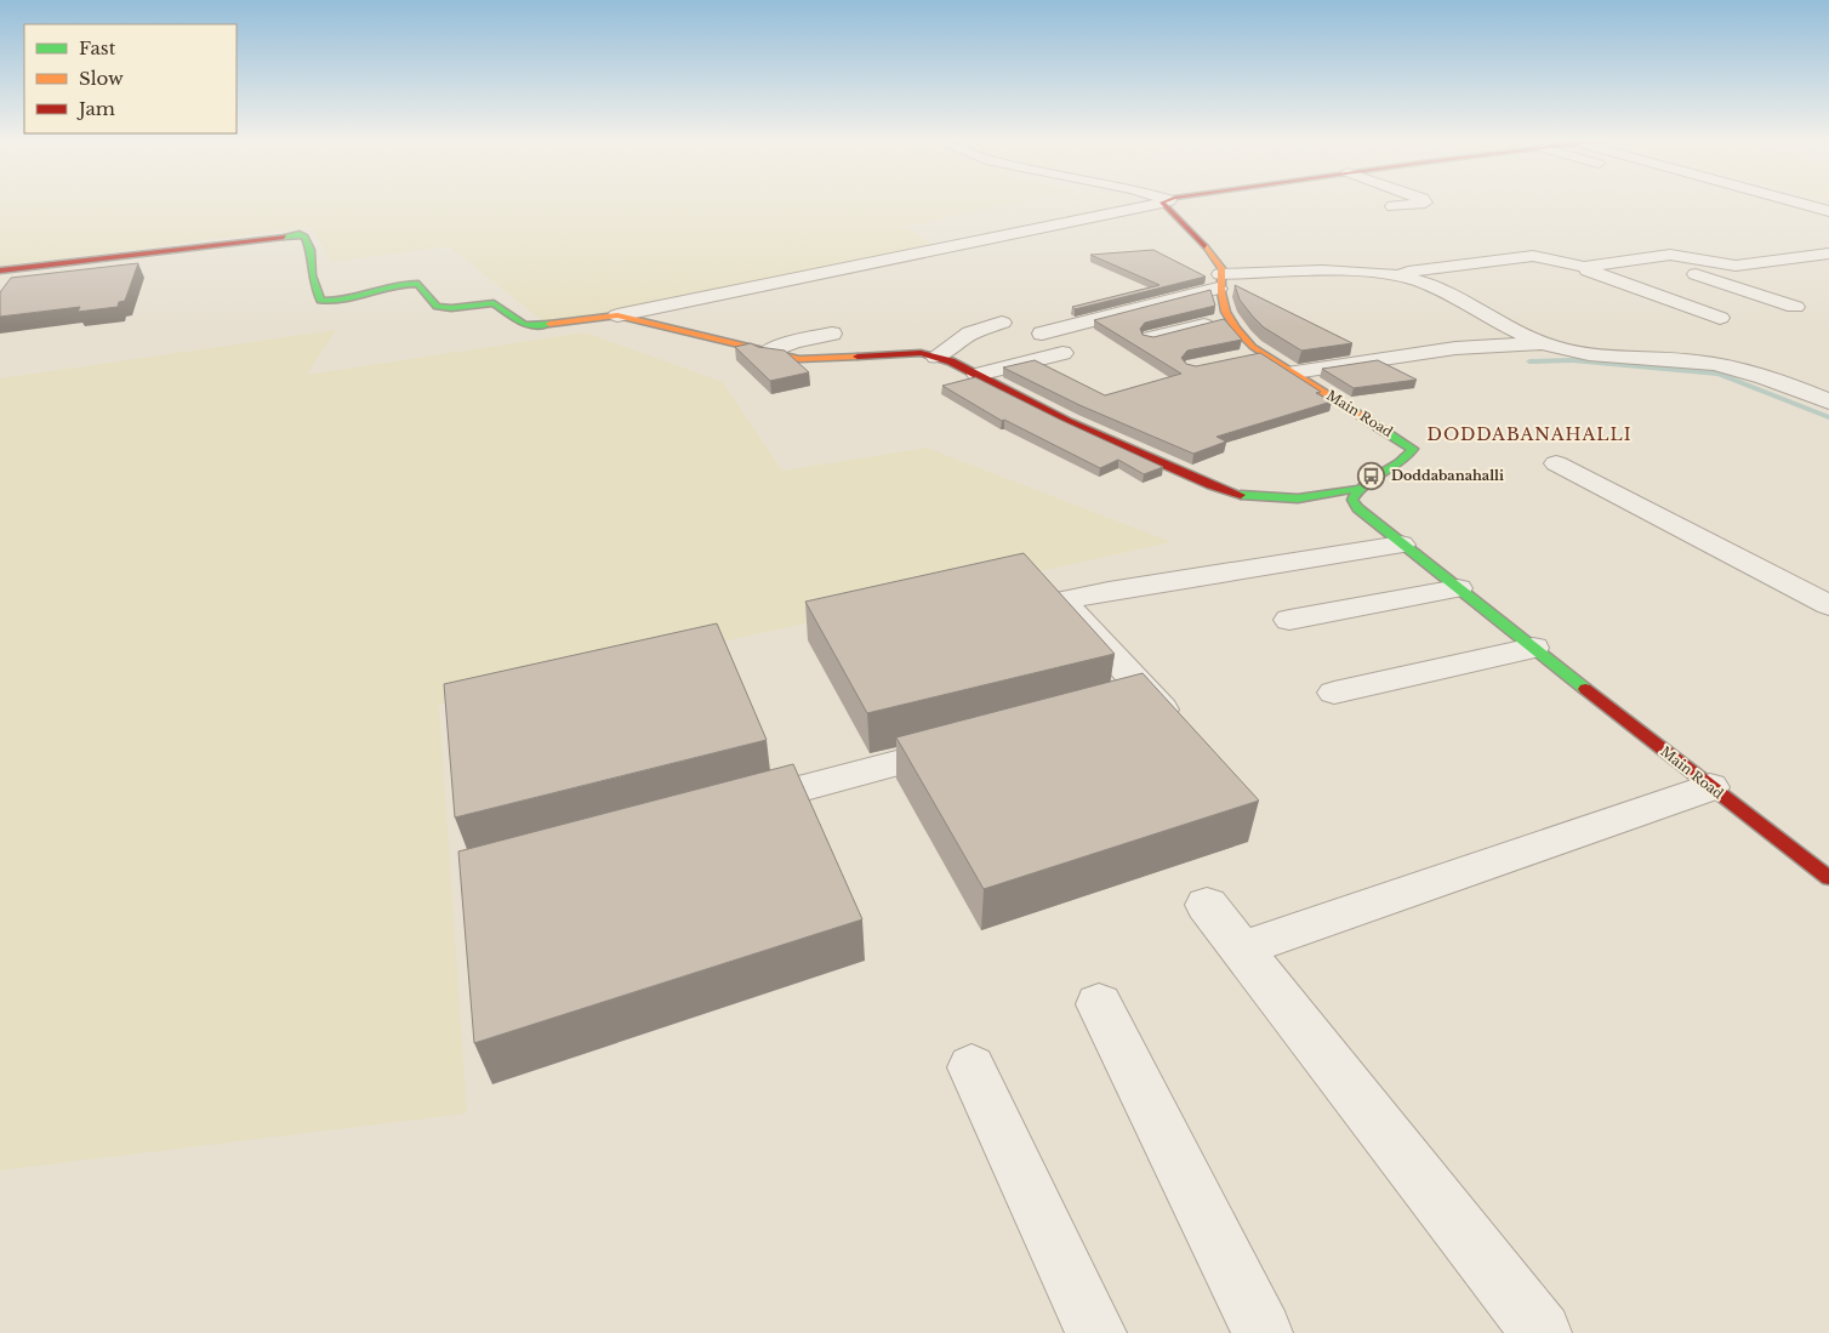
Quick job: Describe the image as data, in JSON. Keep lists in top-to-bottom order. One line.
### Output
{"streets":{"street":["Main Road"]},"districts":["DODDABANAHALLI"],"places":{"bus stop":["Doddabanahalli"]},"legend":["Fast","Slow","Jam"]}
